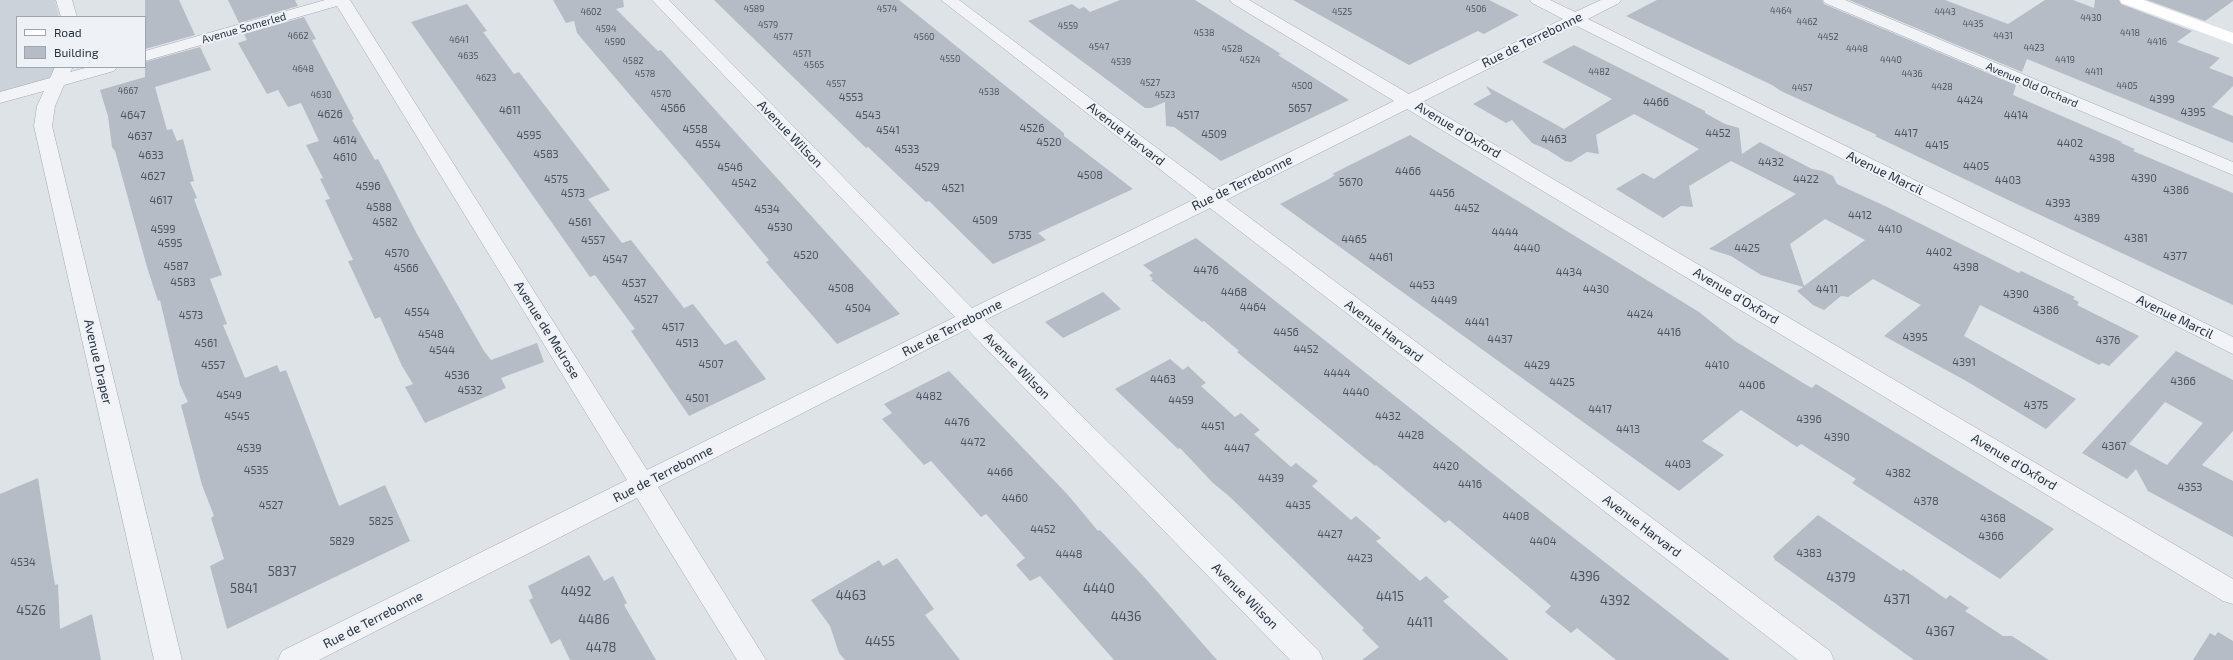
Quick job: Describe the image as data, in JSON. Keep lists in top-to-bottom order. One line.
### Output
{"streets":{"street":["Avenue Somerled","Rue de Terrebonne","Avenue Old Orchard","Avenue d'Oxford","Avenue Wilson","Avenue Harvard","Avenue Marcil","Avenue de Melrose","Avenue Draper"]},"crossings":[["Avenue Somerled","Avenue de Melrose"],["Rue de Terrebonne","Avenue d'Oxford"],["Rue de Terrebonne","Avenue Wilson"],["Rue de Terrebonne","Avenue Harvard"],["Rue de Terrebonne","Avenue Marcil"],["Rue de Terrebonne","Avenue de Melrose"]],"house_numbers":["4589","4574","4506","4464","4602","4525","4443","4430","4462","4435","4579","4559","4594","4538","4418","4662","4431","4577","4560","4452","4641","4590","4416","4547","4423","4528","4448","4571","4635","4550","4524","4440","4419","4582","4539","4565","4648","4482","4411","4578","4436","4623","4527","4557","4500","4405","4428","4457","4667","4538","4570","4630","4523","4553","4399","4424","4466","4566","5657","4611","4395","4626","4647","4543","4517","4414","4526","4558","4541","4452","4417","4509","4595","4637","4463","4614","4520","4402","4554","4415","4533","4583","4633","4610","4398","4432","4405","4546","4529","4466","4508","4627","4390","4575","4422","4403","5670","4542","4596","4521","4386","4573","4456","4617","4393","4588","4452","4534","4412","4389","4509","4582","4561","4530","4599","4410","4444","5735","4381","4465","4557","4595","4440","4425","4402","4570","4520","4377","4461","4547","4587","4398","4566","4476","4434","4583","4537","4453","4508","4430","4411","4468","4390","4527","4449","4464","4504","4386","4554","4424","4573","4441","4517","4456","4416","4548","4395","4437","4376","4561","4513","4452","4544","4391","4507","4557","4429","4410","4444","4536","4463","4366","4425","4406","4532","4440","4549","4482","4501","4459","4375","4417","4545","4432","4396","4476","4451","4413","4428","4390","4472","4367","4539","4447","4403","4420","4535","4466","4382","4439","4416","4353","4460","4378","4527","4435","4408","4368","5825","4452","4427","4366","5829","4404","4383","4448","4423","4534","5837","4396","4379","5841","4440","4492","4463","4415","4371","4392","4526","4436","4486","4411","4367","4455","4478"],"legend":["Road","Building"]}
